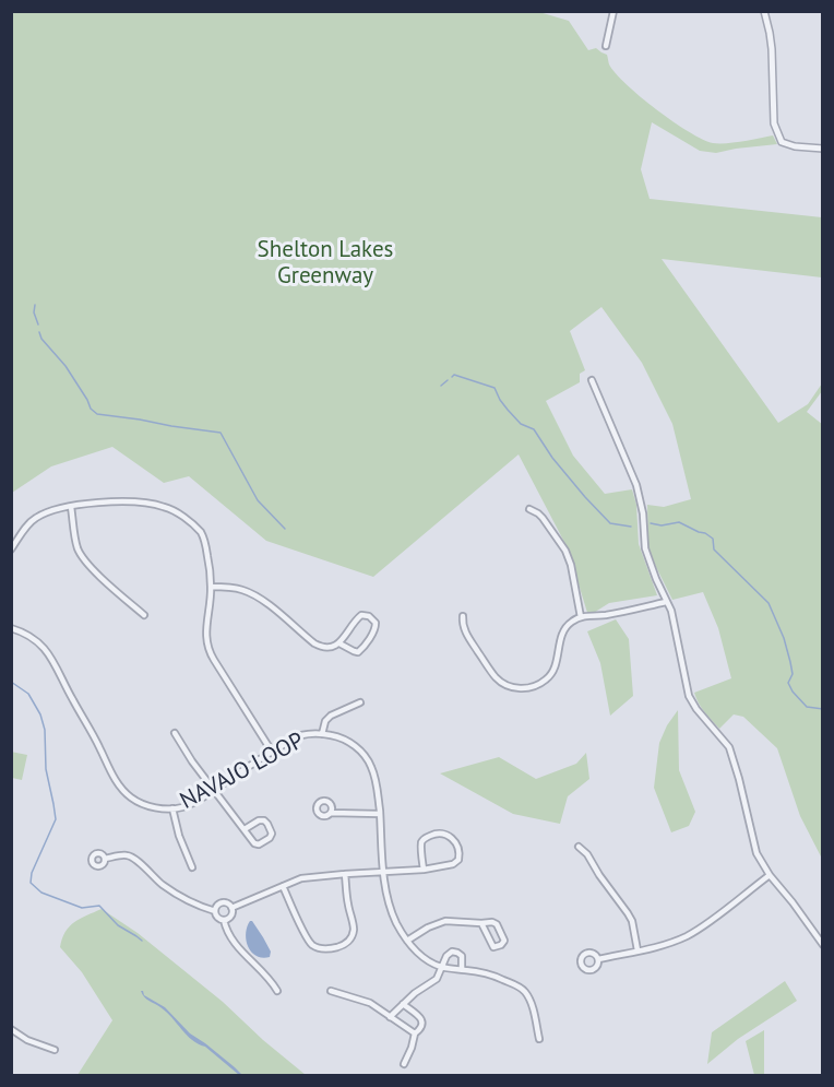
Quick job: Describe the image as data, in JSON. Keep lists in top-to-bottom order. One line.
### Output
{"streets":{"street":["NAVAJO LOOP"]},"parks":["Shelton Lakes Greenway"]}
